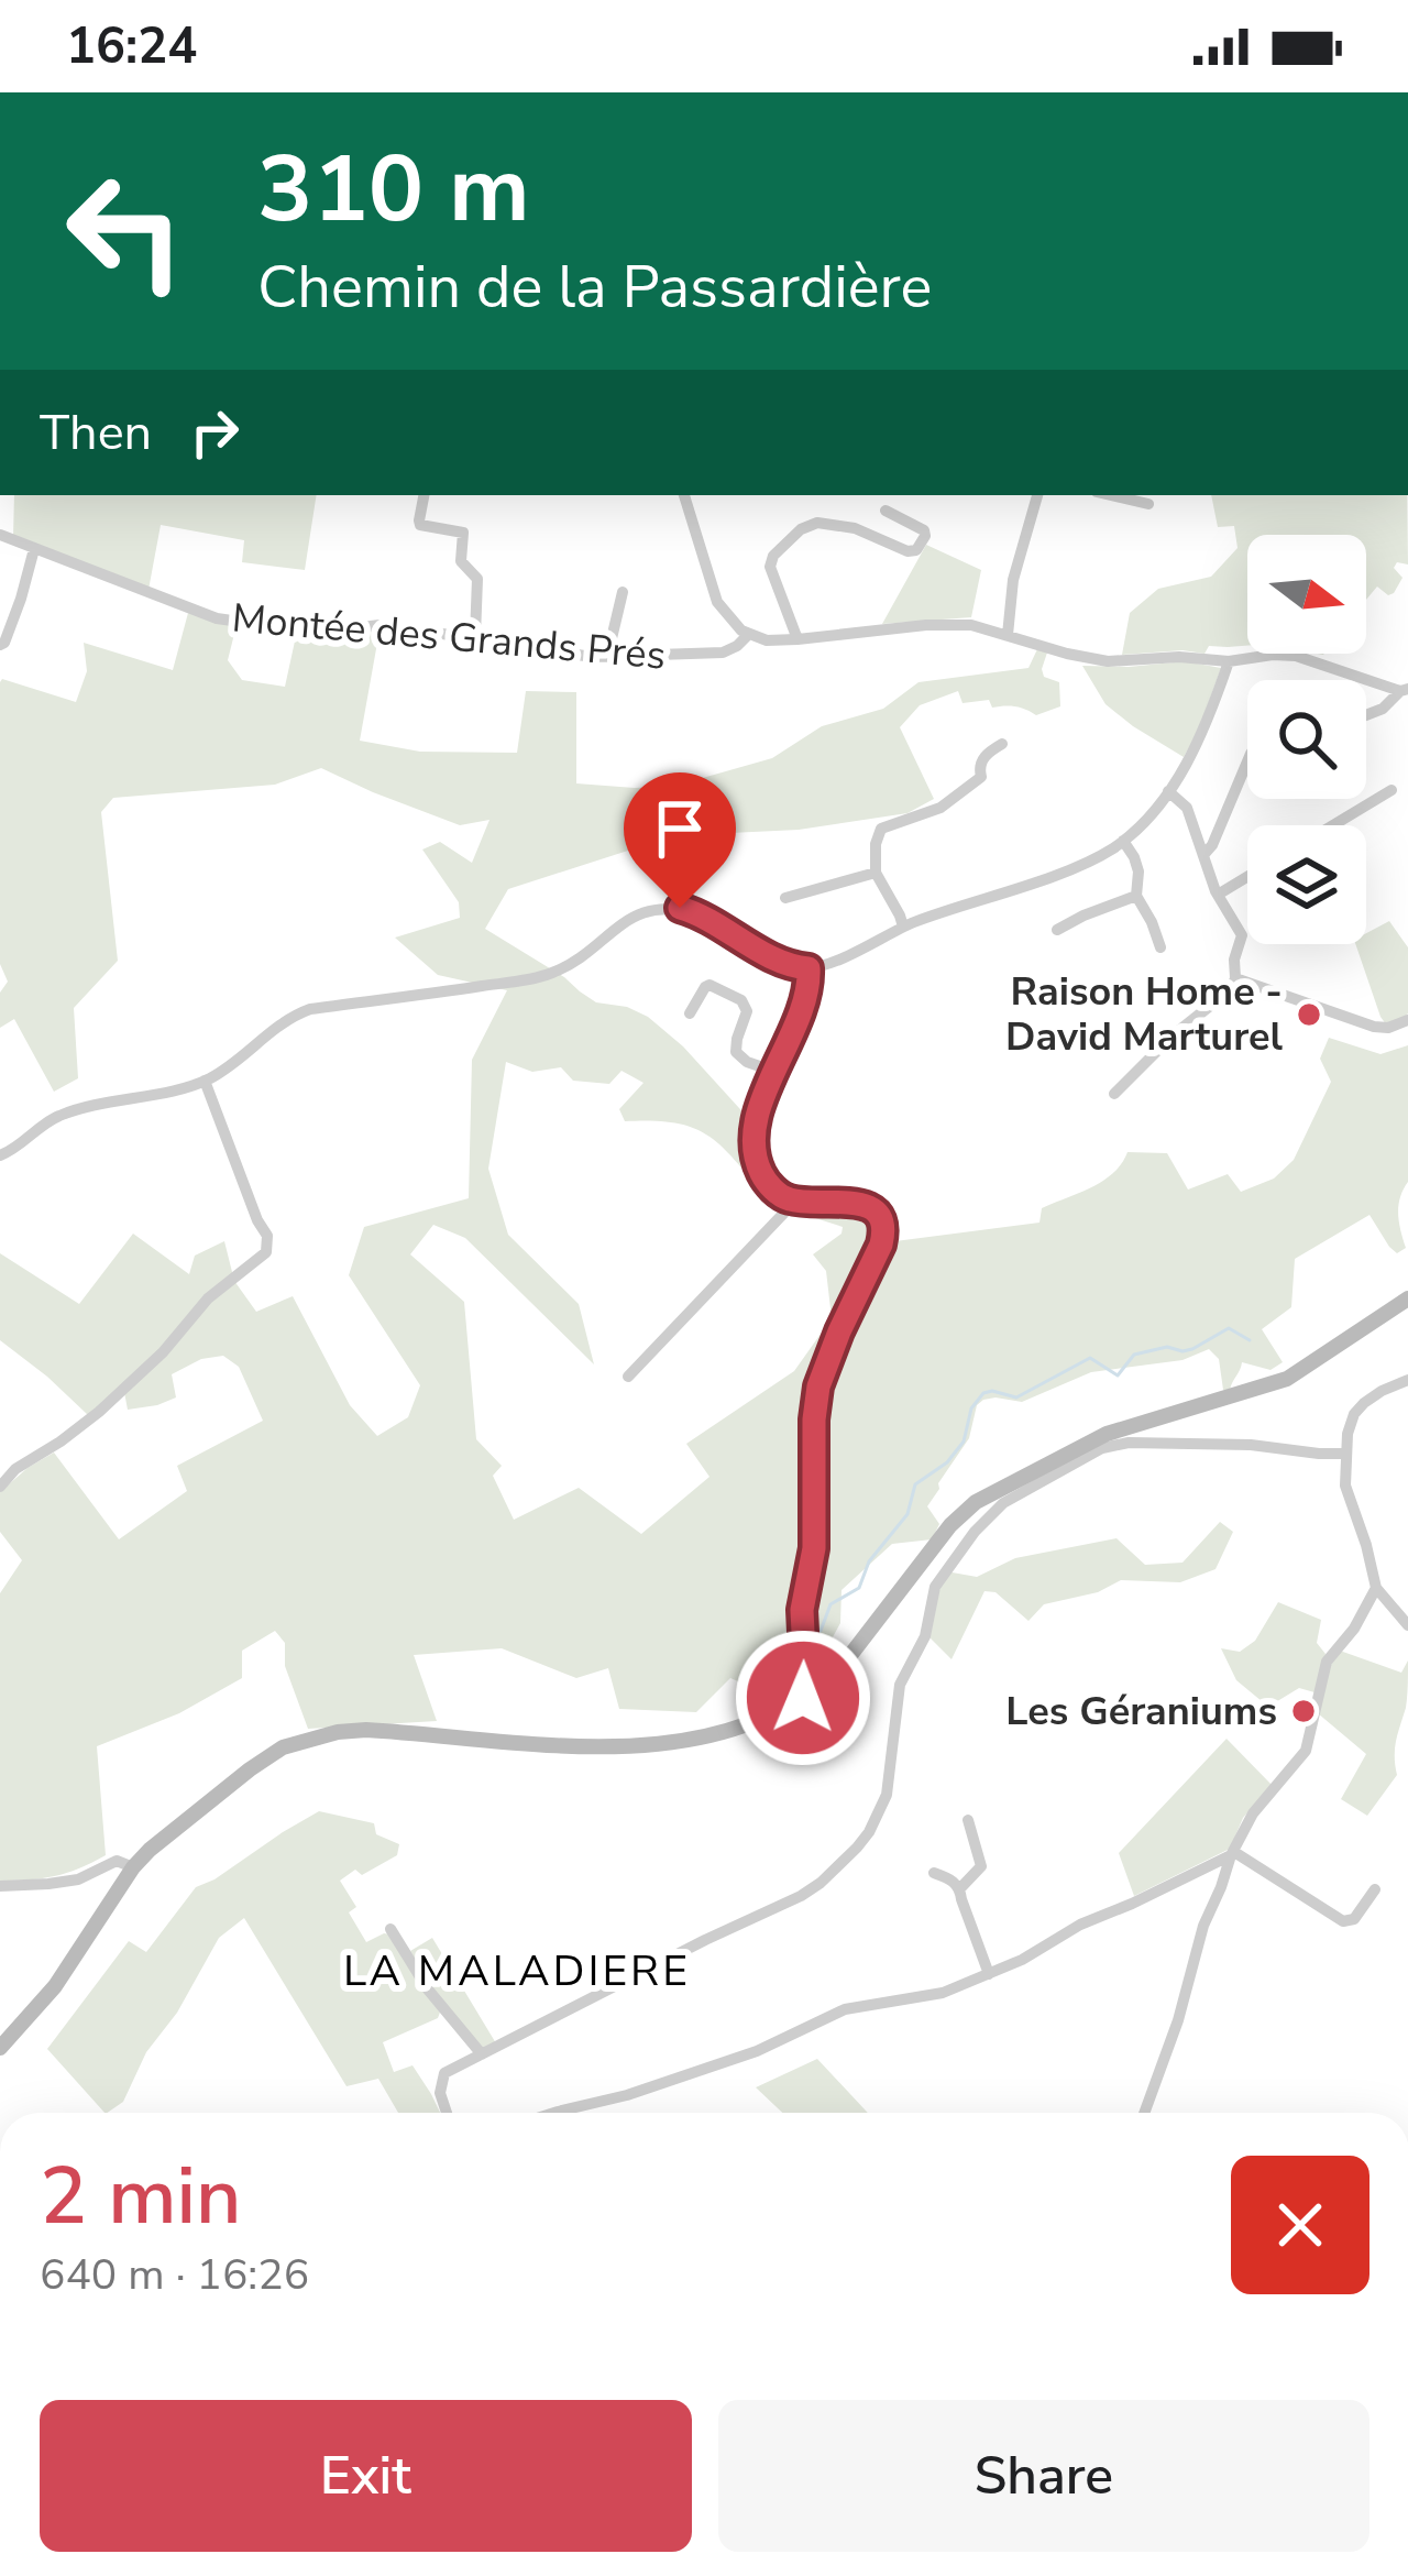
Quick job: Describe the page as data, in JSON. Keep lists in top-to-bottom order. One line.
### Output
{"streets":{"street":["Montée des Grands Prés"]},"districts":["LA MALADIERE"],"places":["Raison Home - David Marturel","Les Géraniums"],"north":"right","page":{"status":"16:24","turn":["310 m","Chemin de la Passardière"],"then":"Then","heading":["2 min","640 m · 16:26"],"buttons":["Exit","Share"]}}
